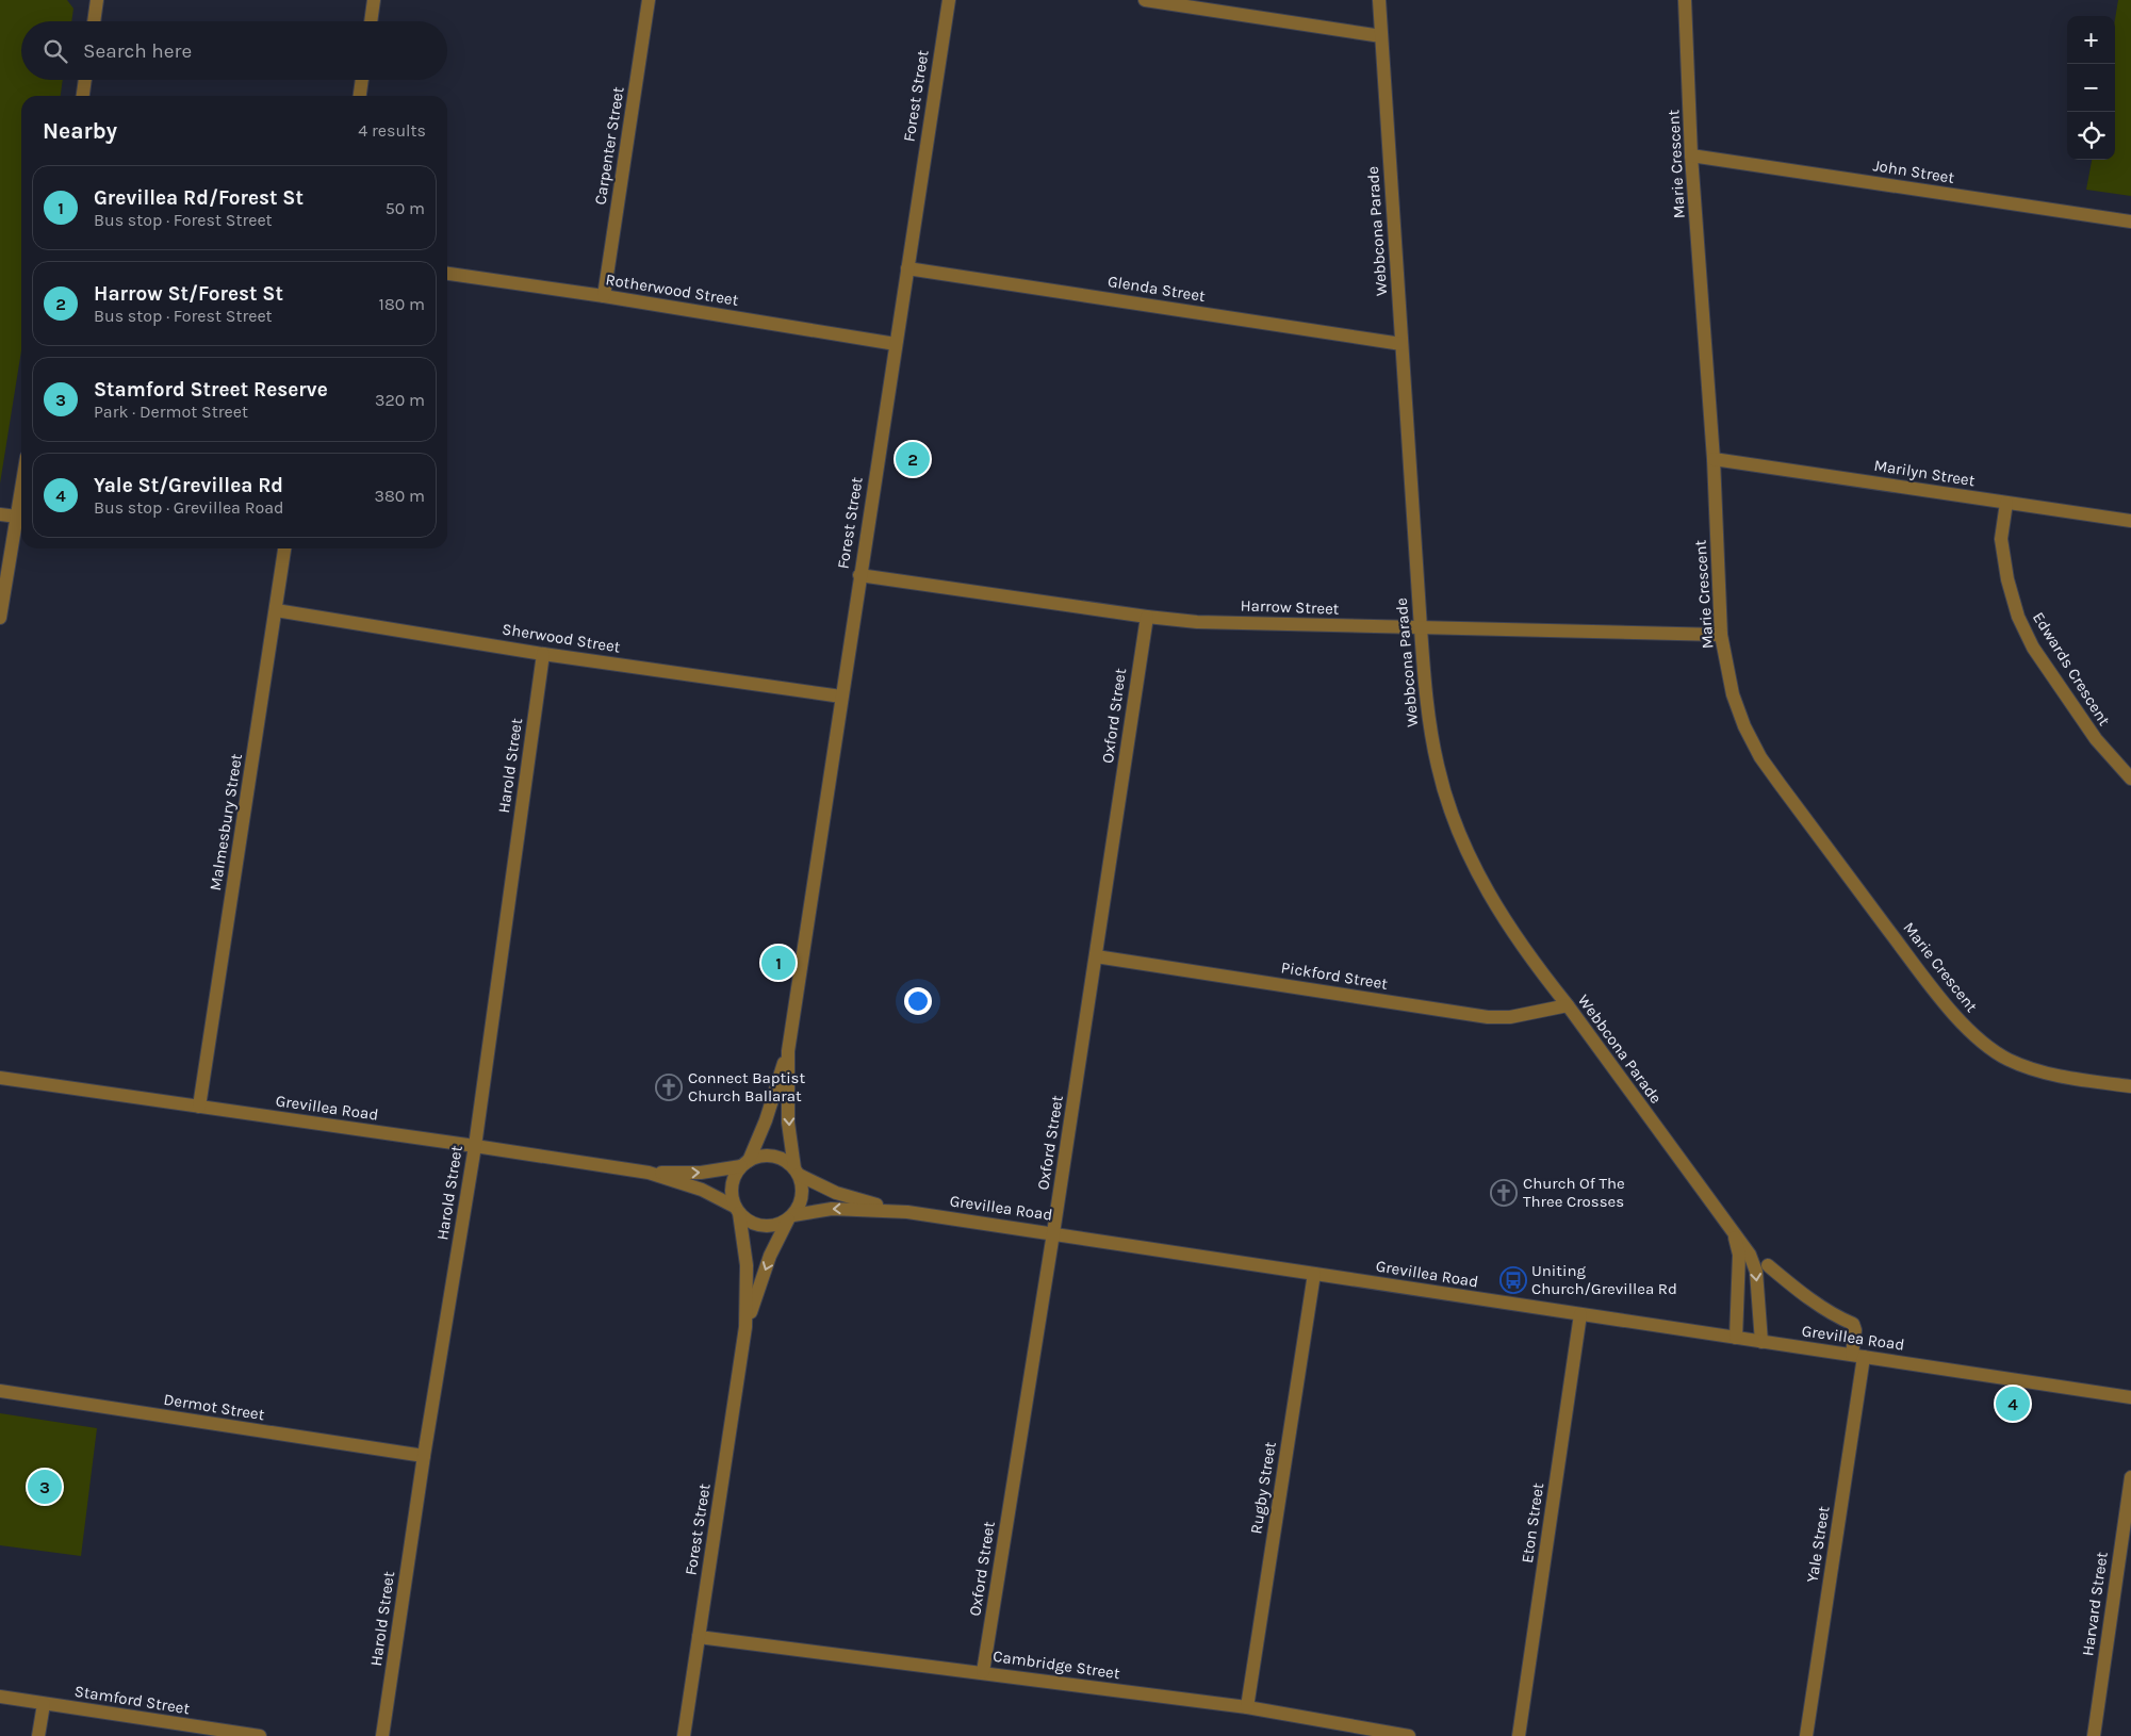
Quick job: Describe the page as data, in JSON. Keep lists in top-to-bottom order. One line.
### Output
{"streets":{"street":["Forest Street","Carpenter Street","Marie Crescent","John Street","Webbcona Parade","Glenda Street","Rotherwood Street","Marilyn Street","Harrow Street","Sherwood Street","Edwards Crescent","Oxford Street","Harold Street","Malmesbury Street","Pickford Street","Grevillea Road","Dermot Street","Rugby Street","Eton Street","Yale Street","Harvard Street","Cambridge Street","Stamford Street"]},"crossings":[["Forest Street","Glenda Street"],["Forest Street","Rotherwood Street"],["Forest Street","Harrow Street"],["Forest Street","Sherwood Street"],["Forest Street","Grevillea Road"],["Forest Street","Cambridge Street"],["Carpenter Street","Rotherwood Street"],["Marie Crescent","John Street"],["Marie Crescent","Marilyn Street"],["Marie Crescent","Harrow Street"],["Webbcona Parade","Glenda Street"],["Webbcona Parade","Harrow Street"],["Webbcona Parade","Pickford Street"],["Webbcona Parade","Grevillea Road"],["Marilyn Street","Edwards Crescent"],["Harrow Street","Oxford Street"],["Sherwood Street","Harold Street"],["Sherwood Street","Malmesbury Street"],["Oxford Street","Pickford Street"],["Oxford Street","Grevillea Road"],["Oxford Street","Cambridge Street"],["Harold Street","Grevillea Road"],["Harold Street","Dermot Street"],["Malmesbury Street","Grevillea Road"],["Grevillea Road","Rugby Street"],["Grevillea Road","Eton Street"],["Grevillea Road","Yale Street"],["Rugby Street","Cambridge Street"]],"places":{"church":["Connect Baptist Church Ballarat","Church Of The Three Crosses"],"bus stop":["Uniting Church/Grevillea Rd"]},"page":{"map_buttons":["+","−"],"search":"Search here","heading":["Nearby","4 results"],"list":[{"mark":"1","name":"Grevillea Rd/Forest St","note":"Bus stop · Forest Street","value":"50 m"},{"mark":"2","name":"Harrow St/Forest St","note":"Bus stop · Forest Street","value":"180 m"},{"mark":"3","name":"Stamford Street Reserve","note":"Park · Dermot Street","value":"320 m"},{"mark":"4","name":"Yale St/Grevillea Rd","note":"Bus stop · Grevillea Road","value":"380 m"}],"pins":["2","1","4","3"]}}
